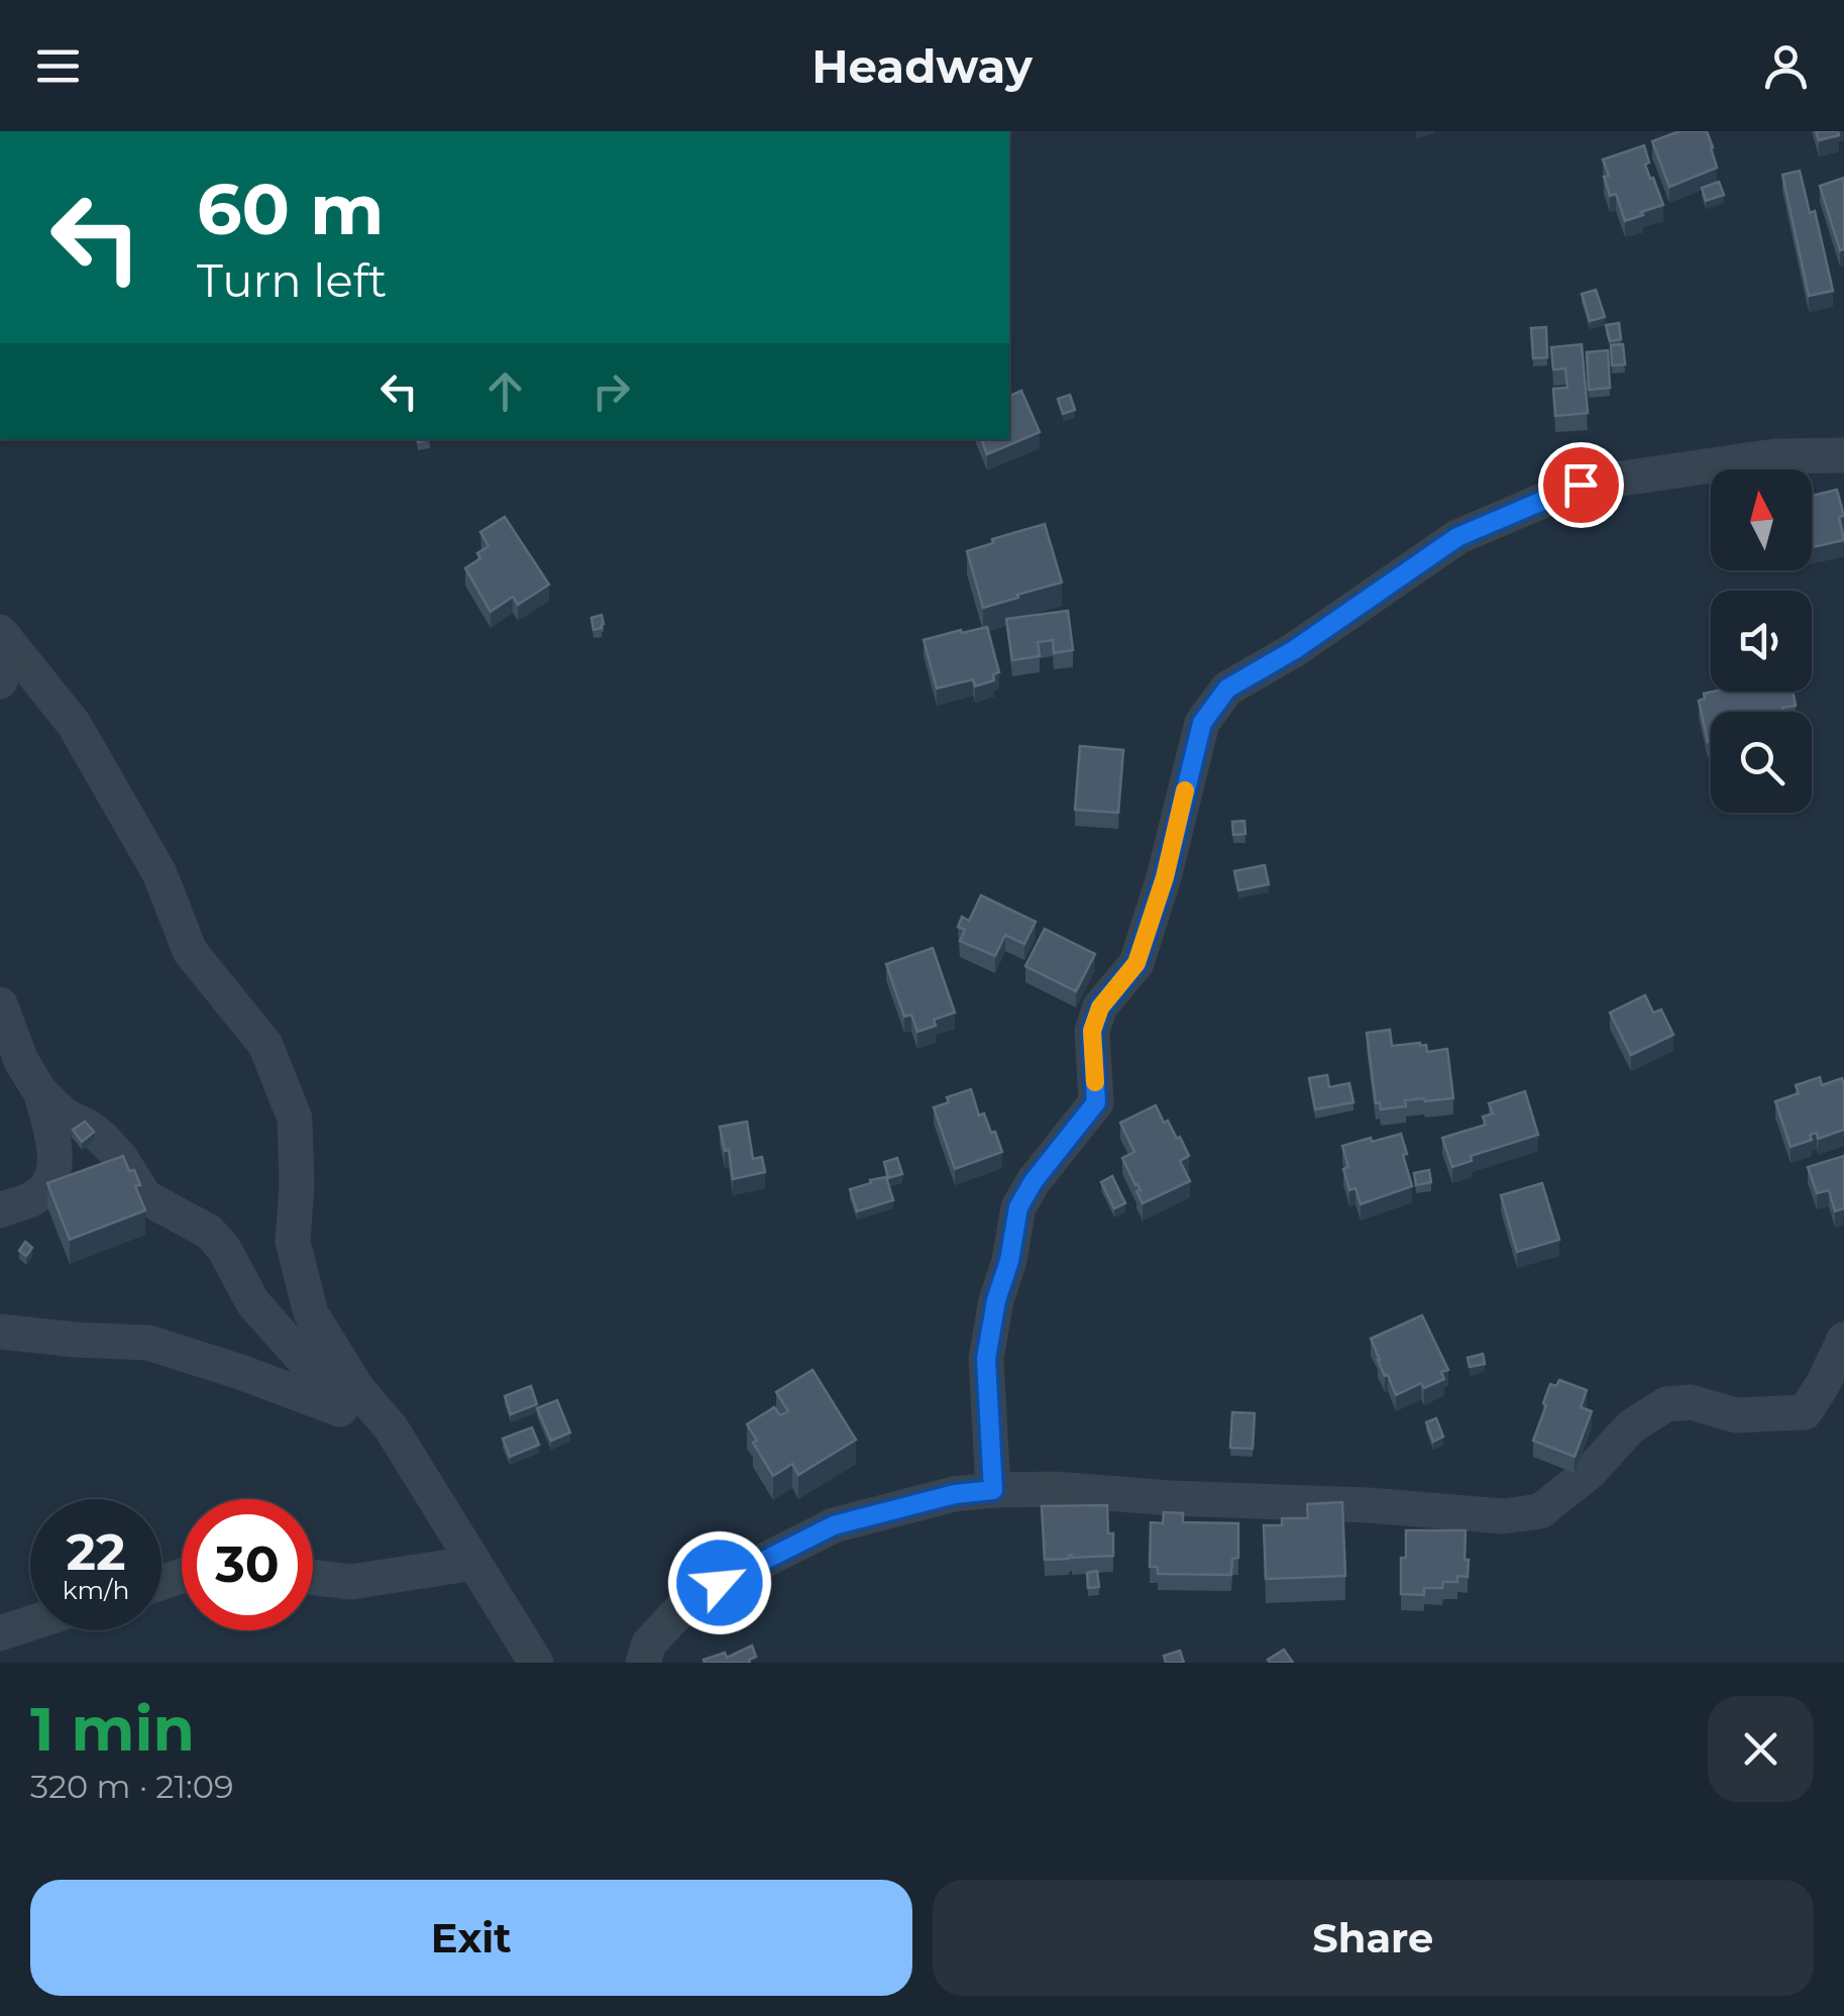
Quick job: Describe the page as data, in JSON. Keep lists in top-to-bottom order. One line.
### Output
{"north":"top","page":{"header":"Headway","turn":["60 m","Turn left"],"speed":"22 km/h","limit":"30","heading":["1 min","320 m · 21:09"],"buttons":["Exit","Share"]}}
